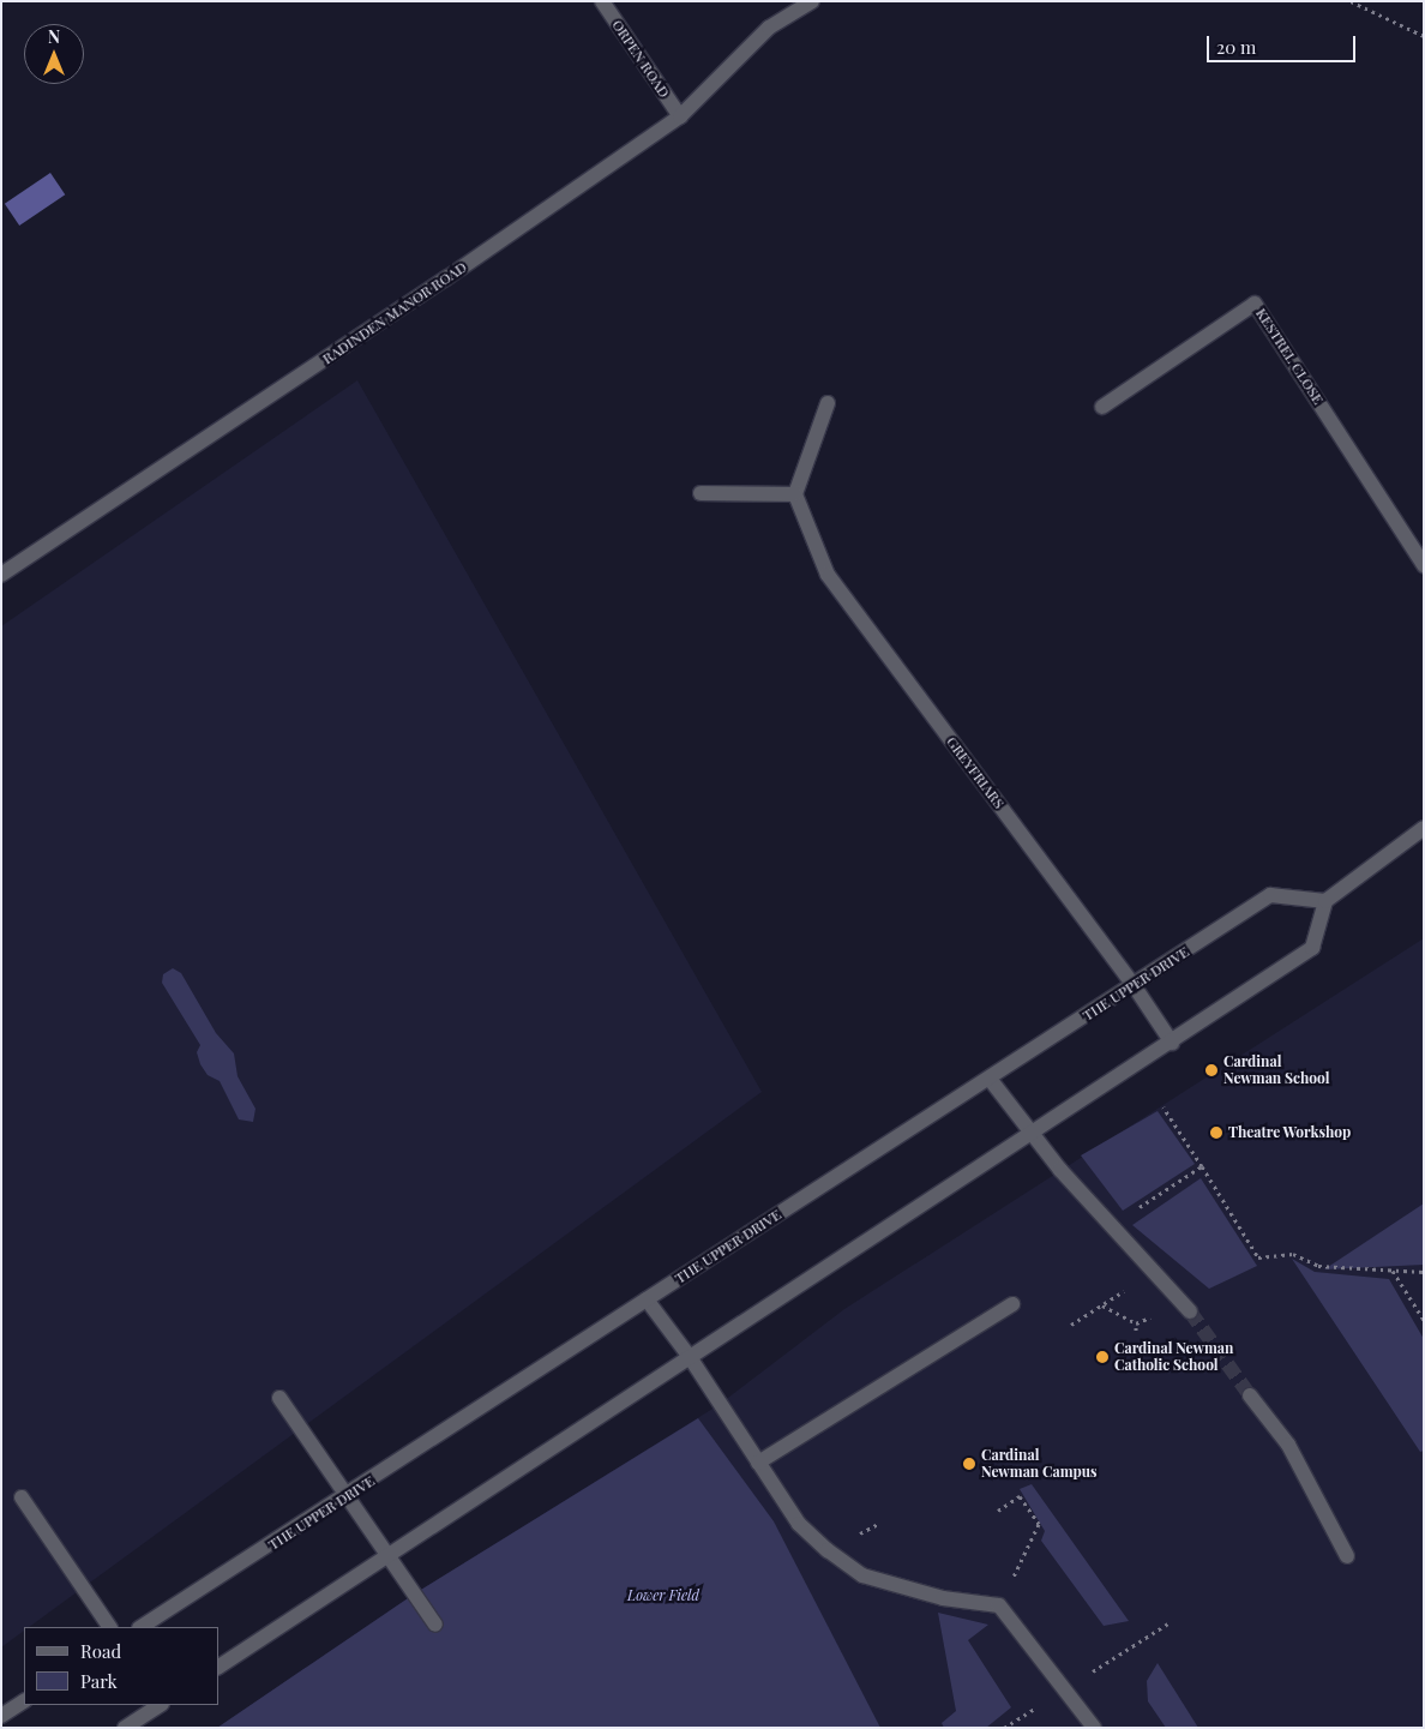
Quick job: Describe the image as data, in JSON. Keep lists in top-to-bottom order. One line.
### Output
{"streets":{"street":["ORPEN ROAD","RADINDEN MANOR ROAD","KESTREL CLOSE","GREYFRIARS","THE UPPER DRIVE"]},"crossings":[["ORPEN ROAD","RADINDEN MANOR ROAD"],["GREYFRIARS","THE UPPER DRIVE"]],"parks":["Lower Field"],"places":["Cardinal Newman School","Theatre Workshop","Cardinal Newman Catholic School","Cardinal Newman Campus"],"legend":["Road","Park"],"scale_bar":"20 m","north":"top"}
